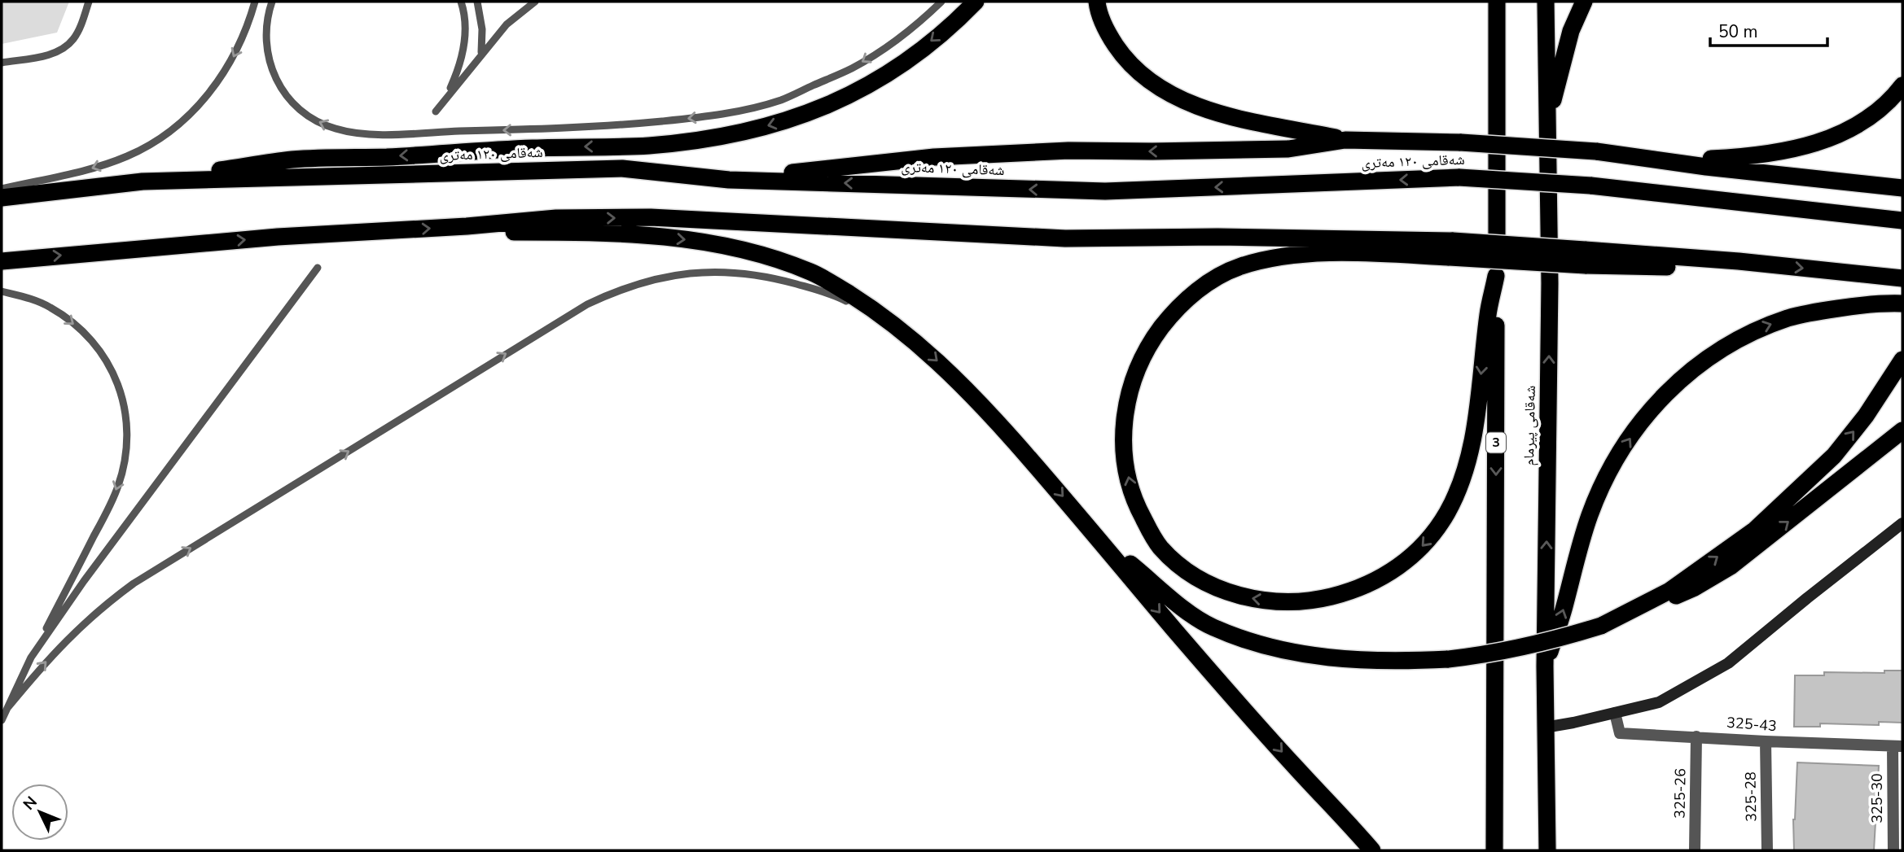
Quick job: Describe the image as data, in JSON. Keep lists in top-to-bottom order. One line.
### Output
{"streets":{"highway":["شەقامی ١٢٠ مەتری","شەقامی پیرمام","3"],"street":["325-43","325-26","325-28","325-30"]},"crossings":[["325-43","325-26"],["325-43","325-28"],["325-43","325-30"]],"scale_bar":"50 m","north":"top left"}
